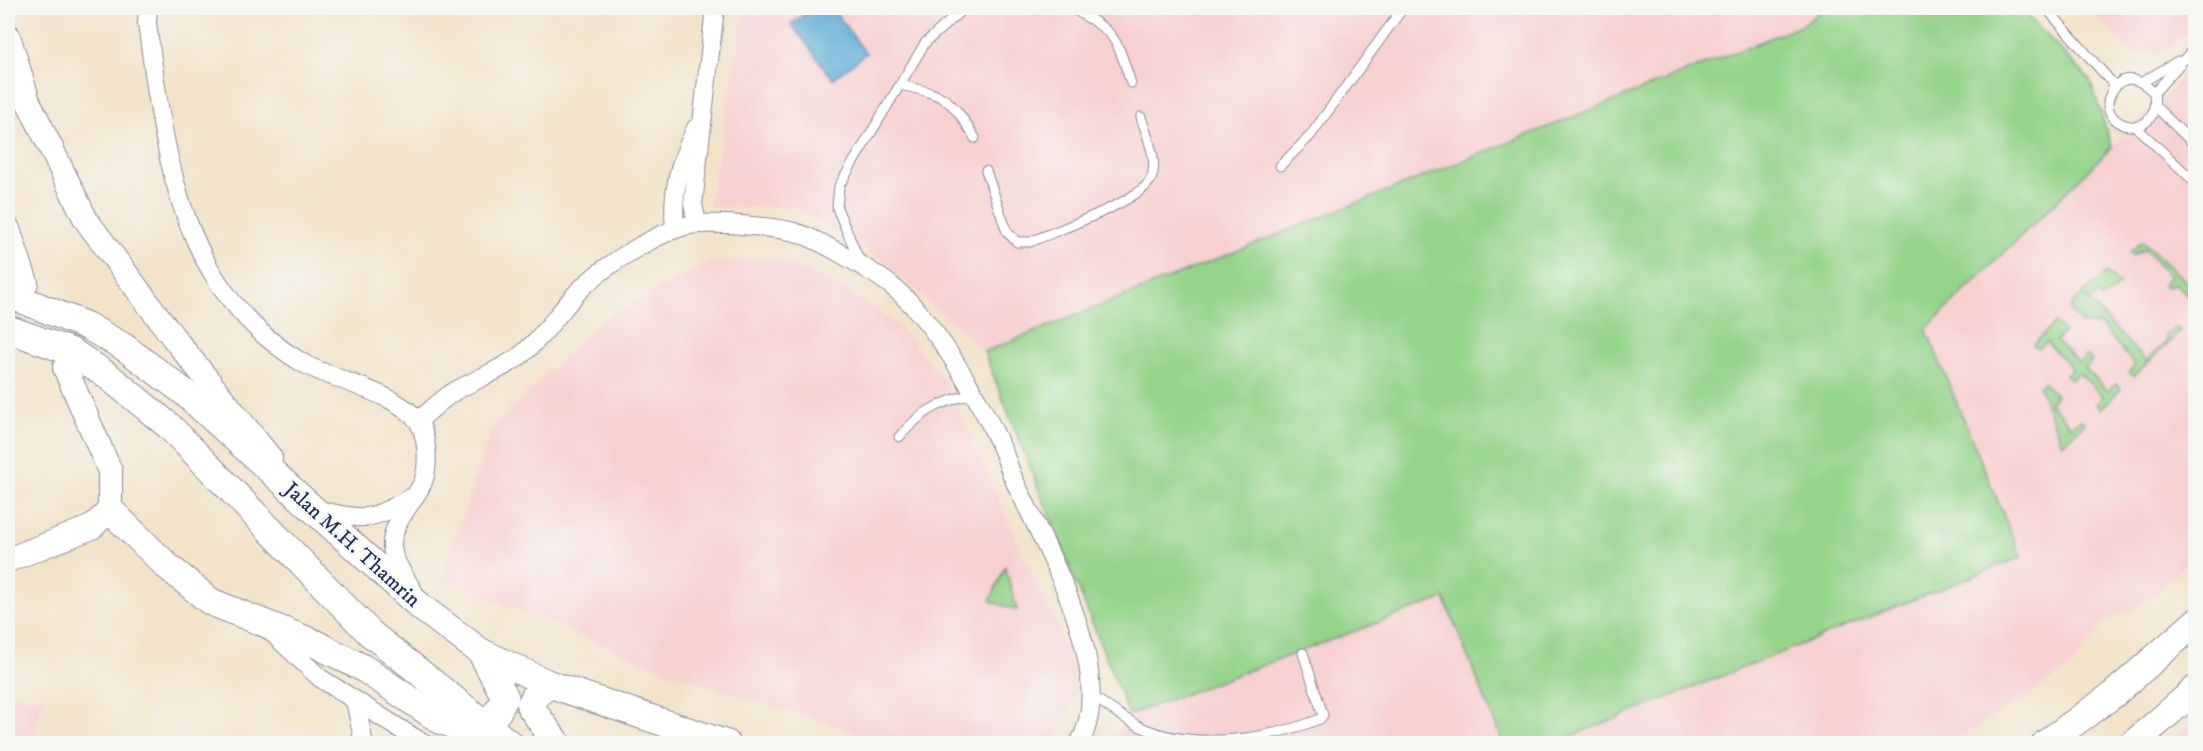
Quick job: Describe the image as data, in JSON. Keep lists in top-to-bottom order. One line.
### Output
{"streets":{"main road":["Jalan M.H. Thamrin"]}}
